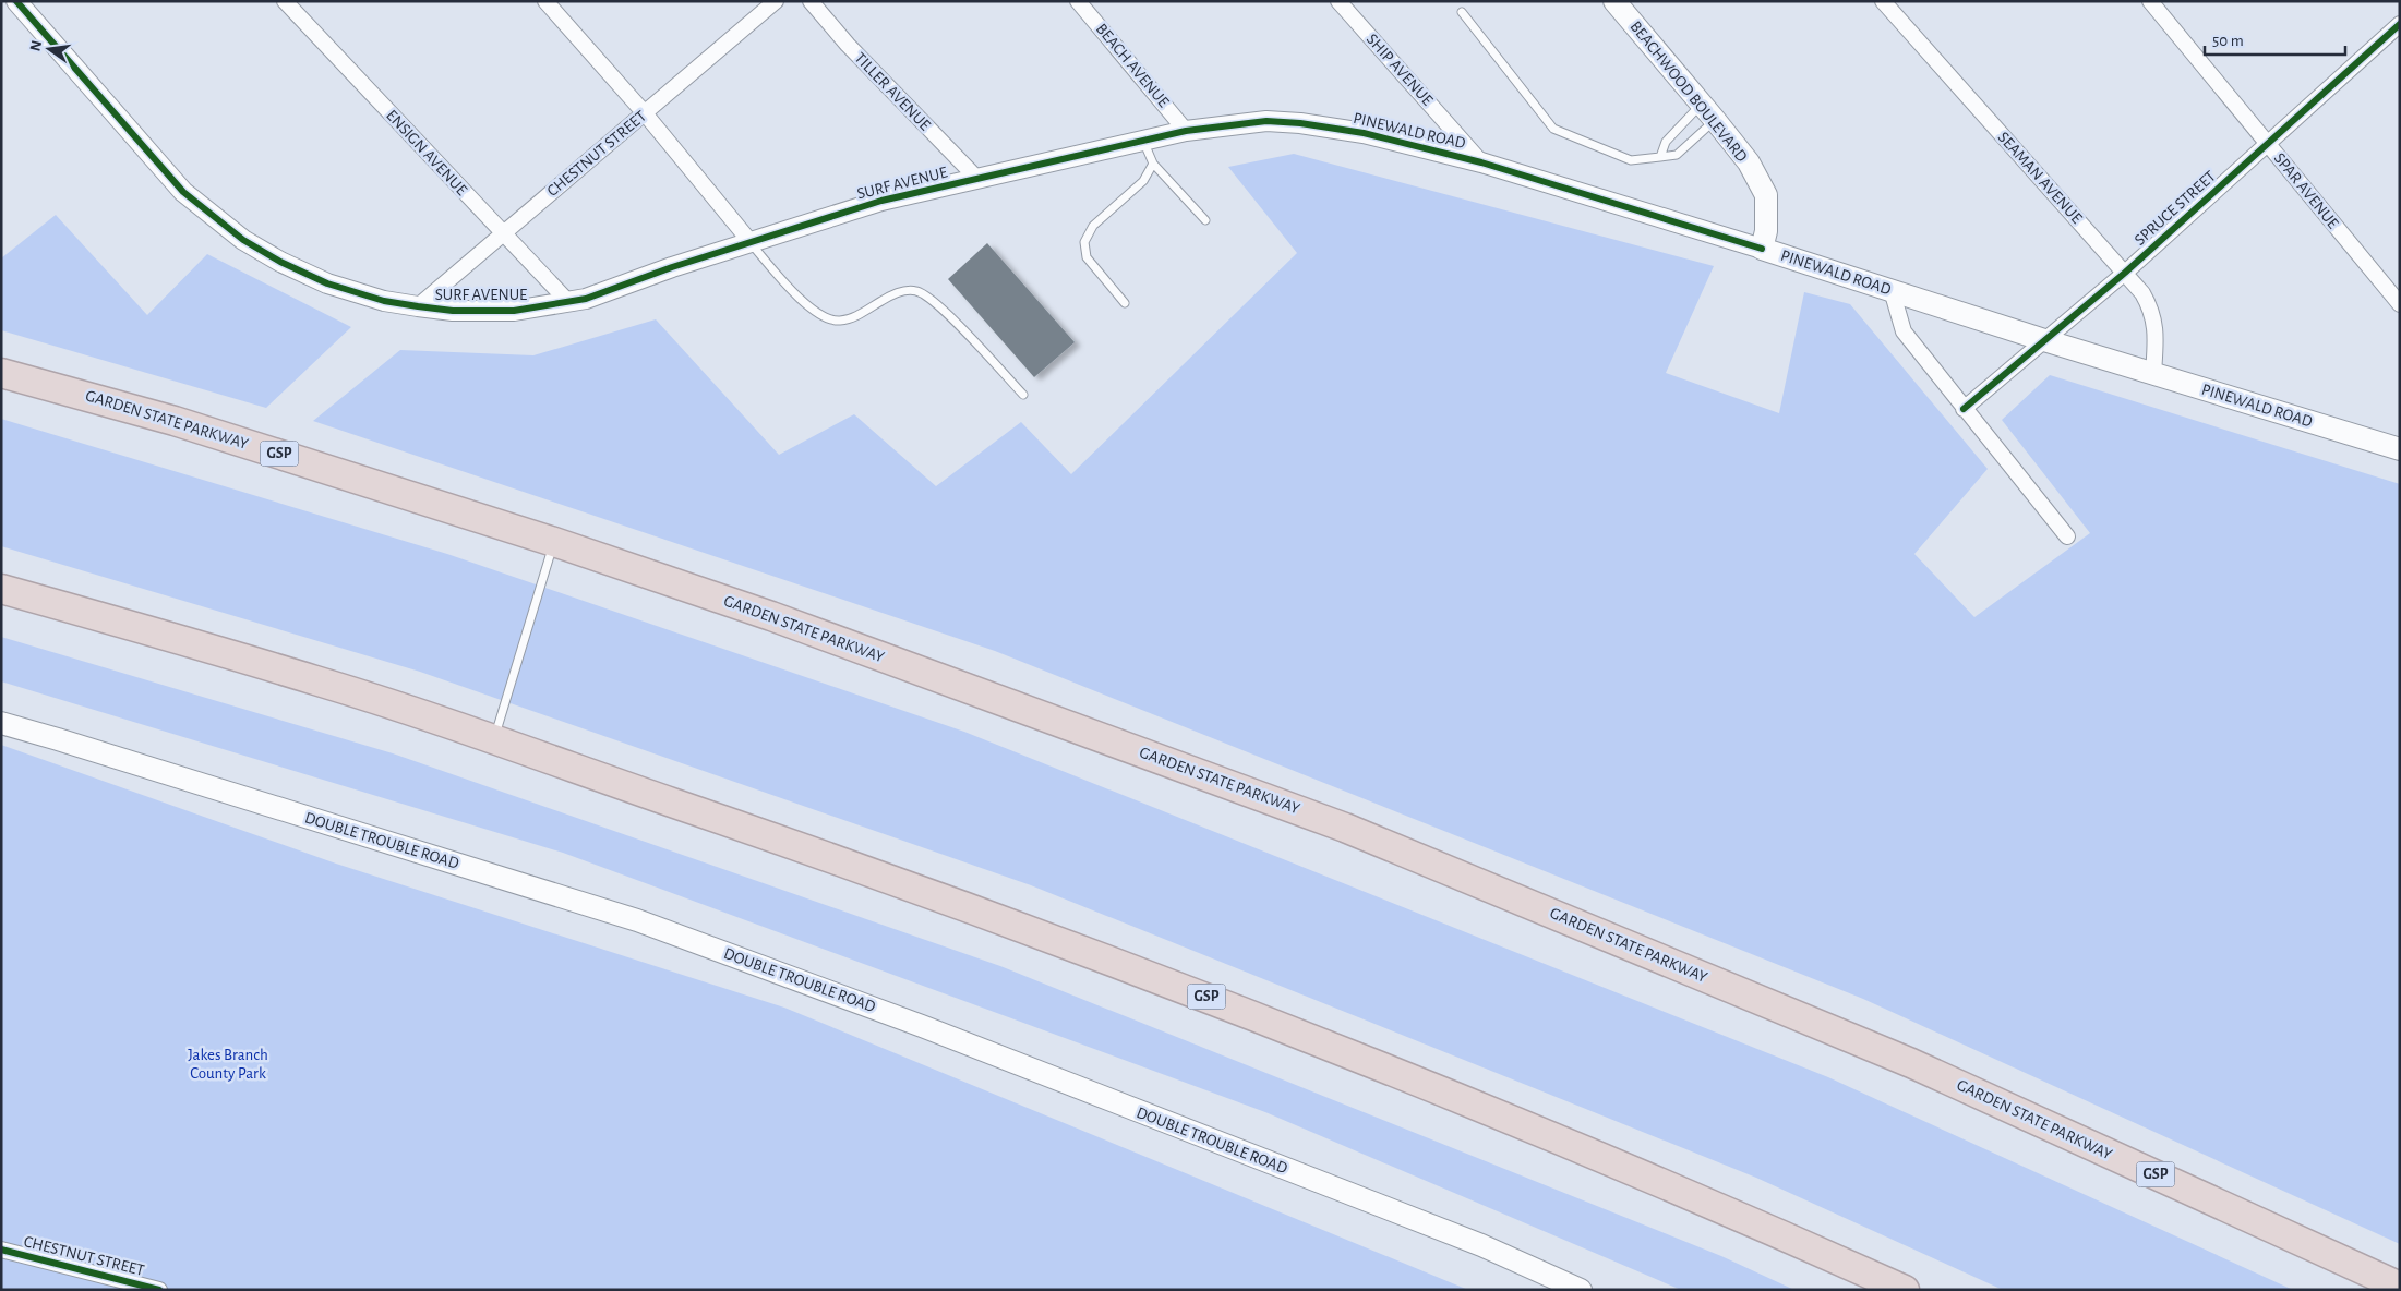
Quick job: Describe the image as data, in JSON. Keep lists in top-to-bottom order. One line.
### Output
{"streets":{"highway":["GARDEN STATE PARKWAY","GSP"],"main road":["BEACHWOOD BOULEVARD","PINEWALD ROAD","DOUBLE TROUBLE ROAD"],"street":["BEACH AVENUE","SHIP AVENUE","TILLER AVENUE","ENSIGN AVENUE","CHESTNUT STREET","SEAMAN AVENUE","SURF AVENUE","SPAR AVENUE","SPRUCE STREET"]},"crossings":[["BEACH AVENUE","PINEWALD ROAD"],["SHIP AVENUE","PINEWALD ROAD"],["TILLER AVENUE","PINEWALD ROAD"],["TILLER AVENUE","SURF AVENUE"],["BEACHWOOD BOULEVARD","PINEWALD ROAD"],["PINEWALD ROAD","SEAMAN AVENUE"],["PINEWALD ROAD","SURF AVENUE"],["PINEWALD ROAD","SPRUCE STREET"],["ENSIGN AVENUE","CHESTNUT STREET"],["ENSIGN AVENUE","SURF AVENUE"],["CHESTNUT STREET","SURF AVENUE"],["SEAMAN AVENUE","SPRUCE STREET"],["SPAR AVENUE","SPRUCE STREET"]],"parks":["Jakes Branch County Park"],"scale_bar":"50 m","north":"left"}
